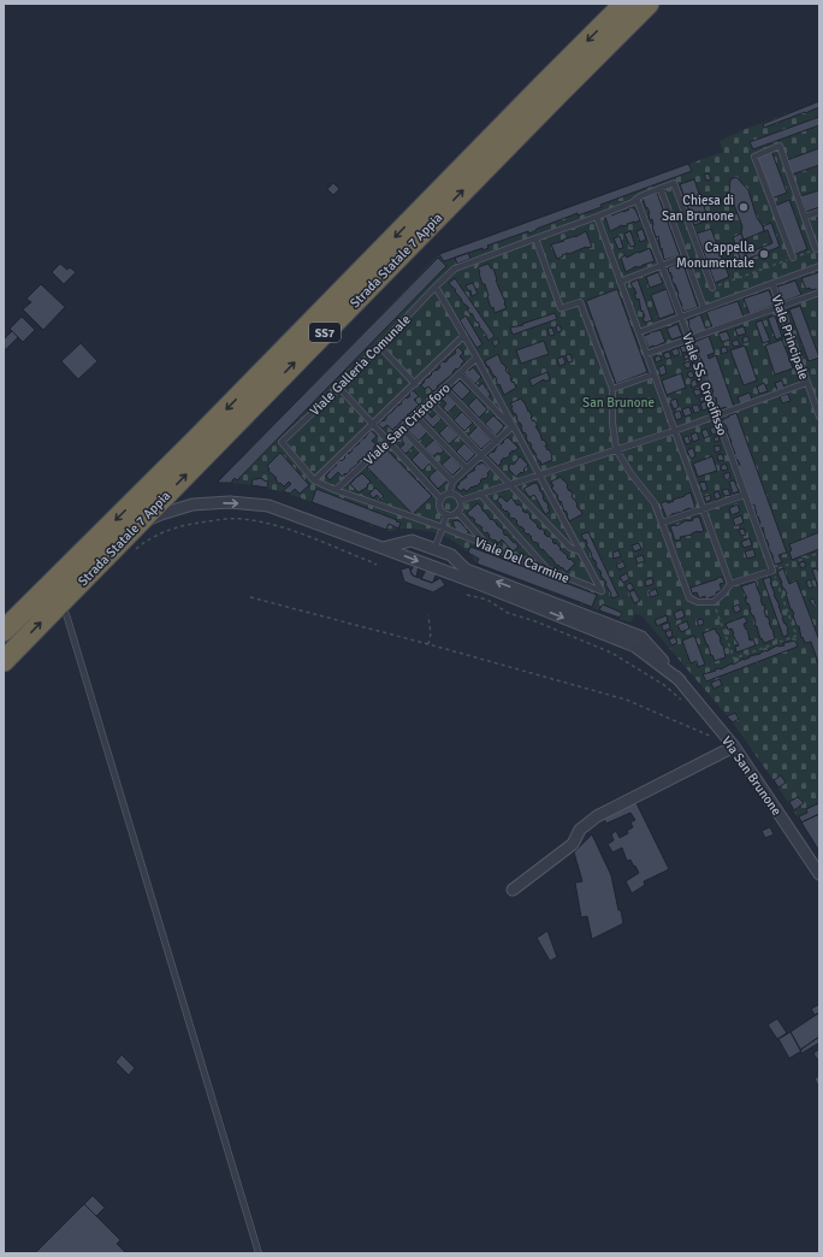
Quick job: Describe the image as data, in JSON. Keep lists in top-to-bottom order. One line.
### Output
{"streets":{"highway":["Strada Statale 7 Appia","SS7"],"street":["Via San Brunone"],"lane":["Viale Principale","Viale Galleria Comunale","Viale SS. Crocifisso","Viale San Cristoforo","Viale Del Carmine"]},"crossings":[["Viale Galleria Comunale","Viale SS. Crocifisso"],["Viale Galleria Comunale","Viale Del Carmine"],["Viale San Cristoforo","Viale Del Carmine"]],"parks":["San Brunone"],"places":["Chiesa di San Brunone","Cappella Monumentale"]}
